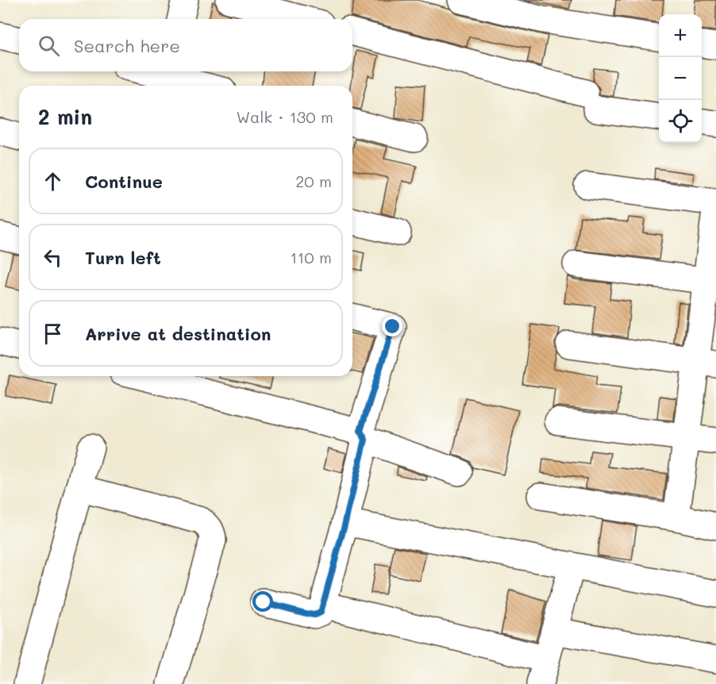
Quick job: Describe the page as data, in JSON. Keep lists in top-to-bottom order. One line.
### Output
{"page":{"map_buttons":["+","−"],"search":"Search here","heading":["2 min","Walk · 130 m"],"list":[["Continue","20 m"],["Turn left","110 m"],"Arrive at destination"]}}
